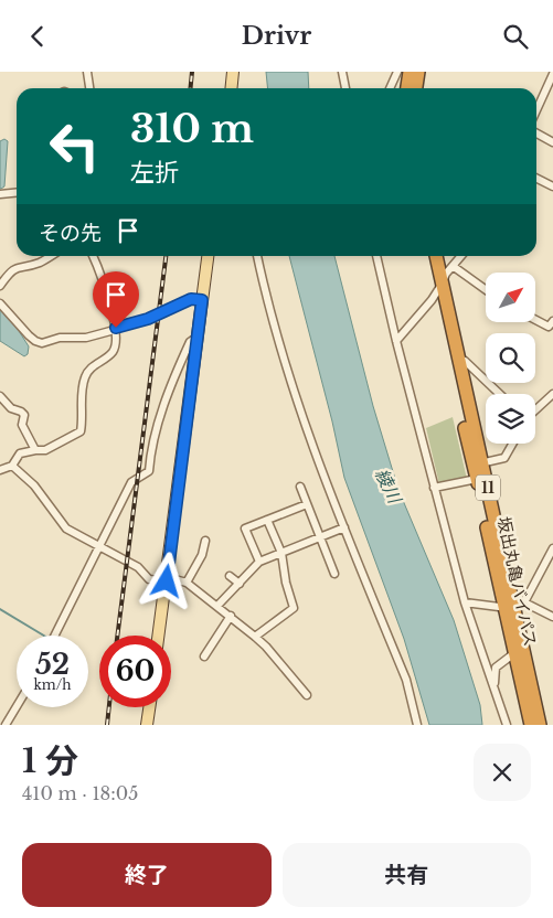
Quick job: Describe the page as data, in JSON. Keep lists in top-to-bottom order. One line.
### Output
{"streets":{"highway":["11","坂出丸亀バイパス"]},"water":["綾川"],"north":"top right","page":{"header":"Drivr","turn":["310 m","左折"],"then":"その先","speed":"52 km/h","limit":"60","heading":["1 分","410 m · 18:05"],"buttons":["終了","共有"]}}
